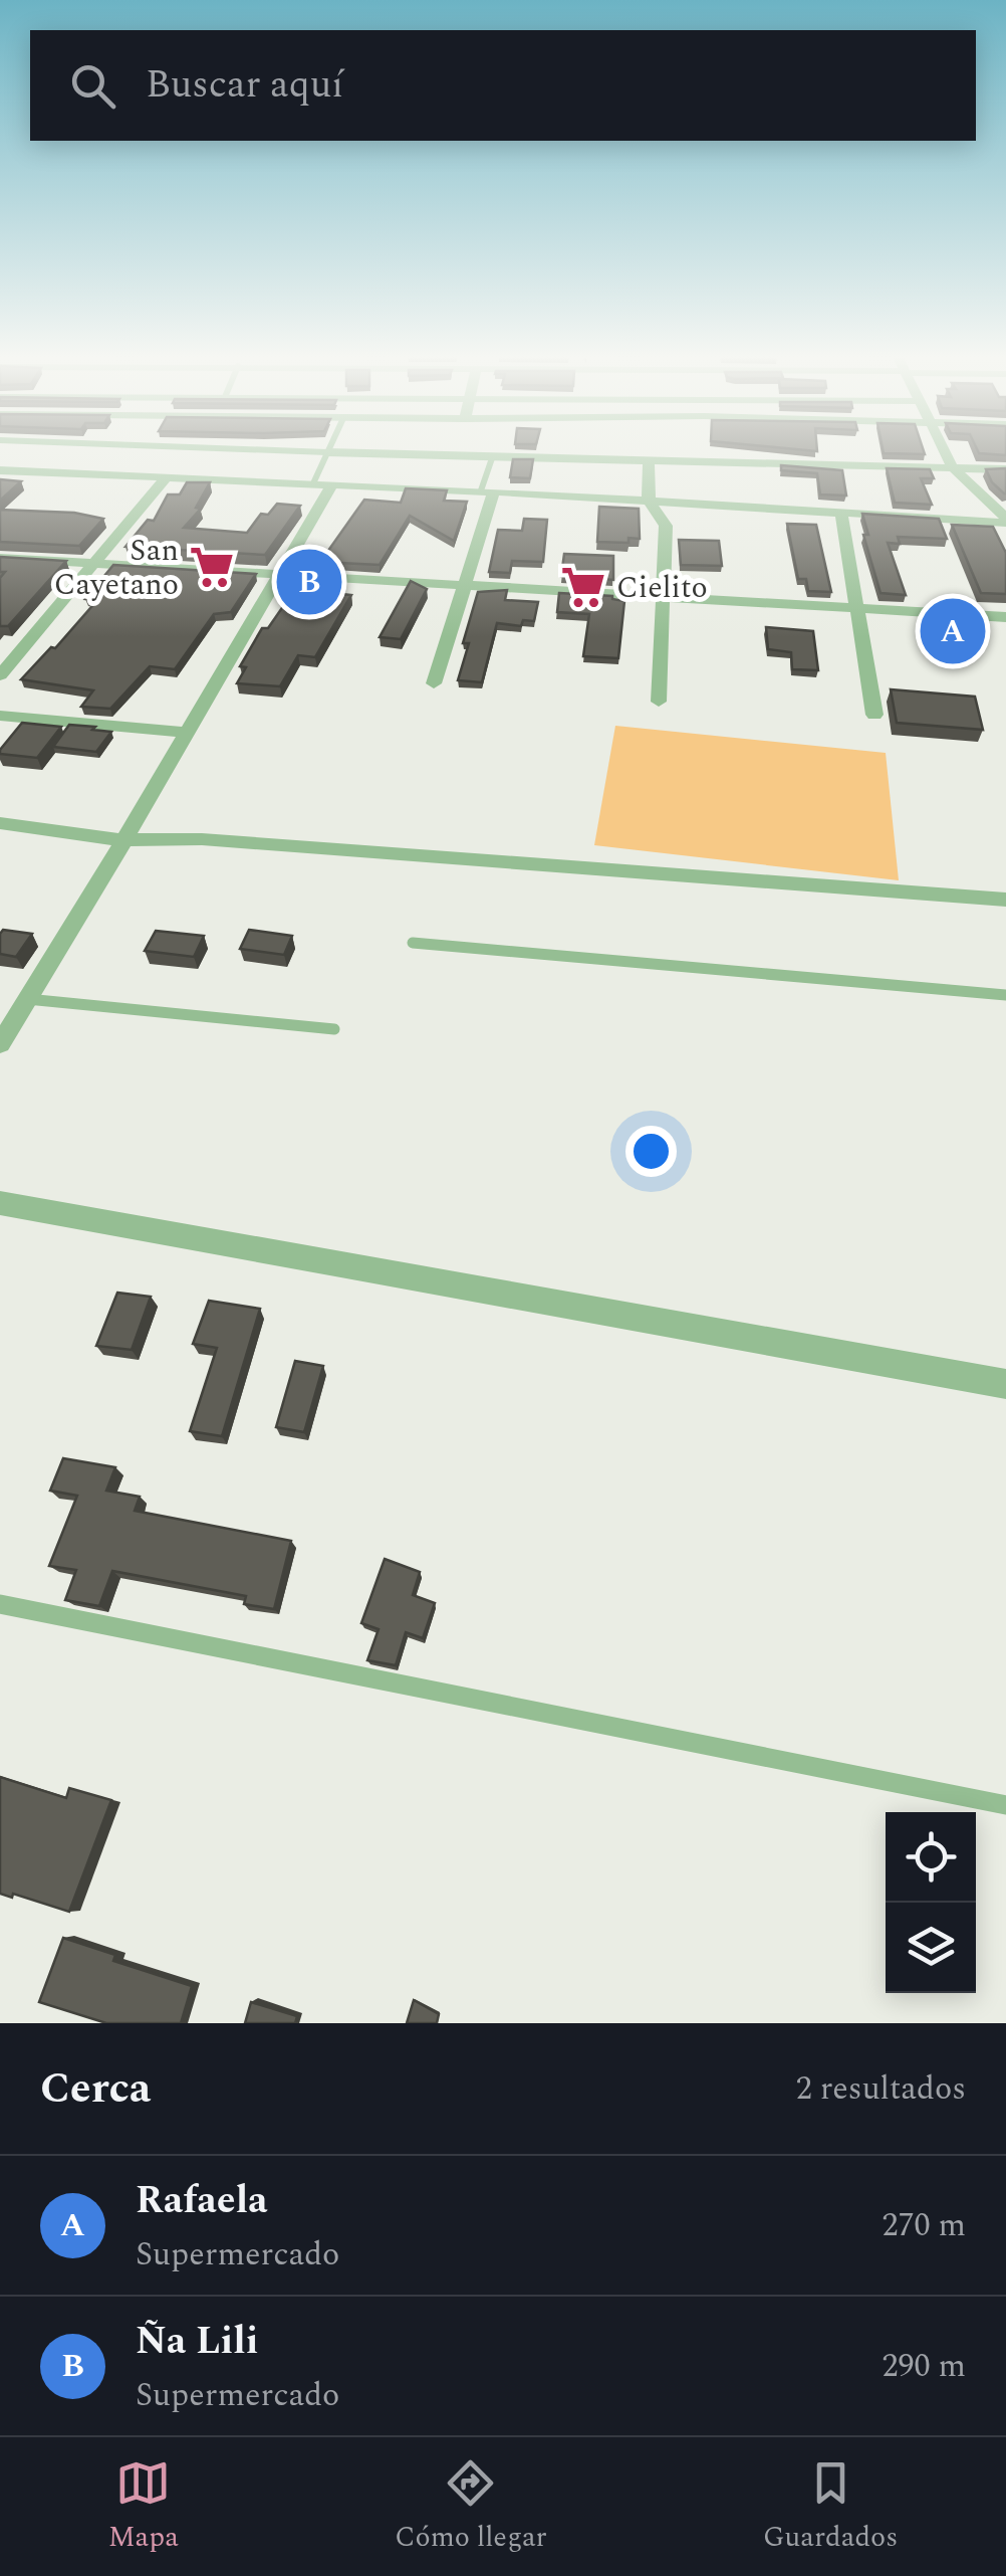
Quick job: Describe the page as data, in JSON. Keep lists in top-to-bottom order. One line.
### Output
{"places":{"supermarket":["San Cayetano","Cielito"]},"page":{"search":"Buscar aquí","pins":["B","A"],"heading":["Cerca","2 resultados"],"list":[{"mark":"A","name":"Rafaela","note":"Supermercado","value":"270 m"},{"mark":"B","name":"Ña Lili","note":"Supermercado","value":"290 m"}],"nav":["Mapa","Cómo llegar","Guardados"]}}
